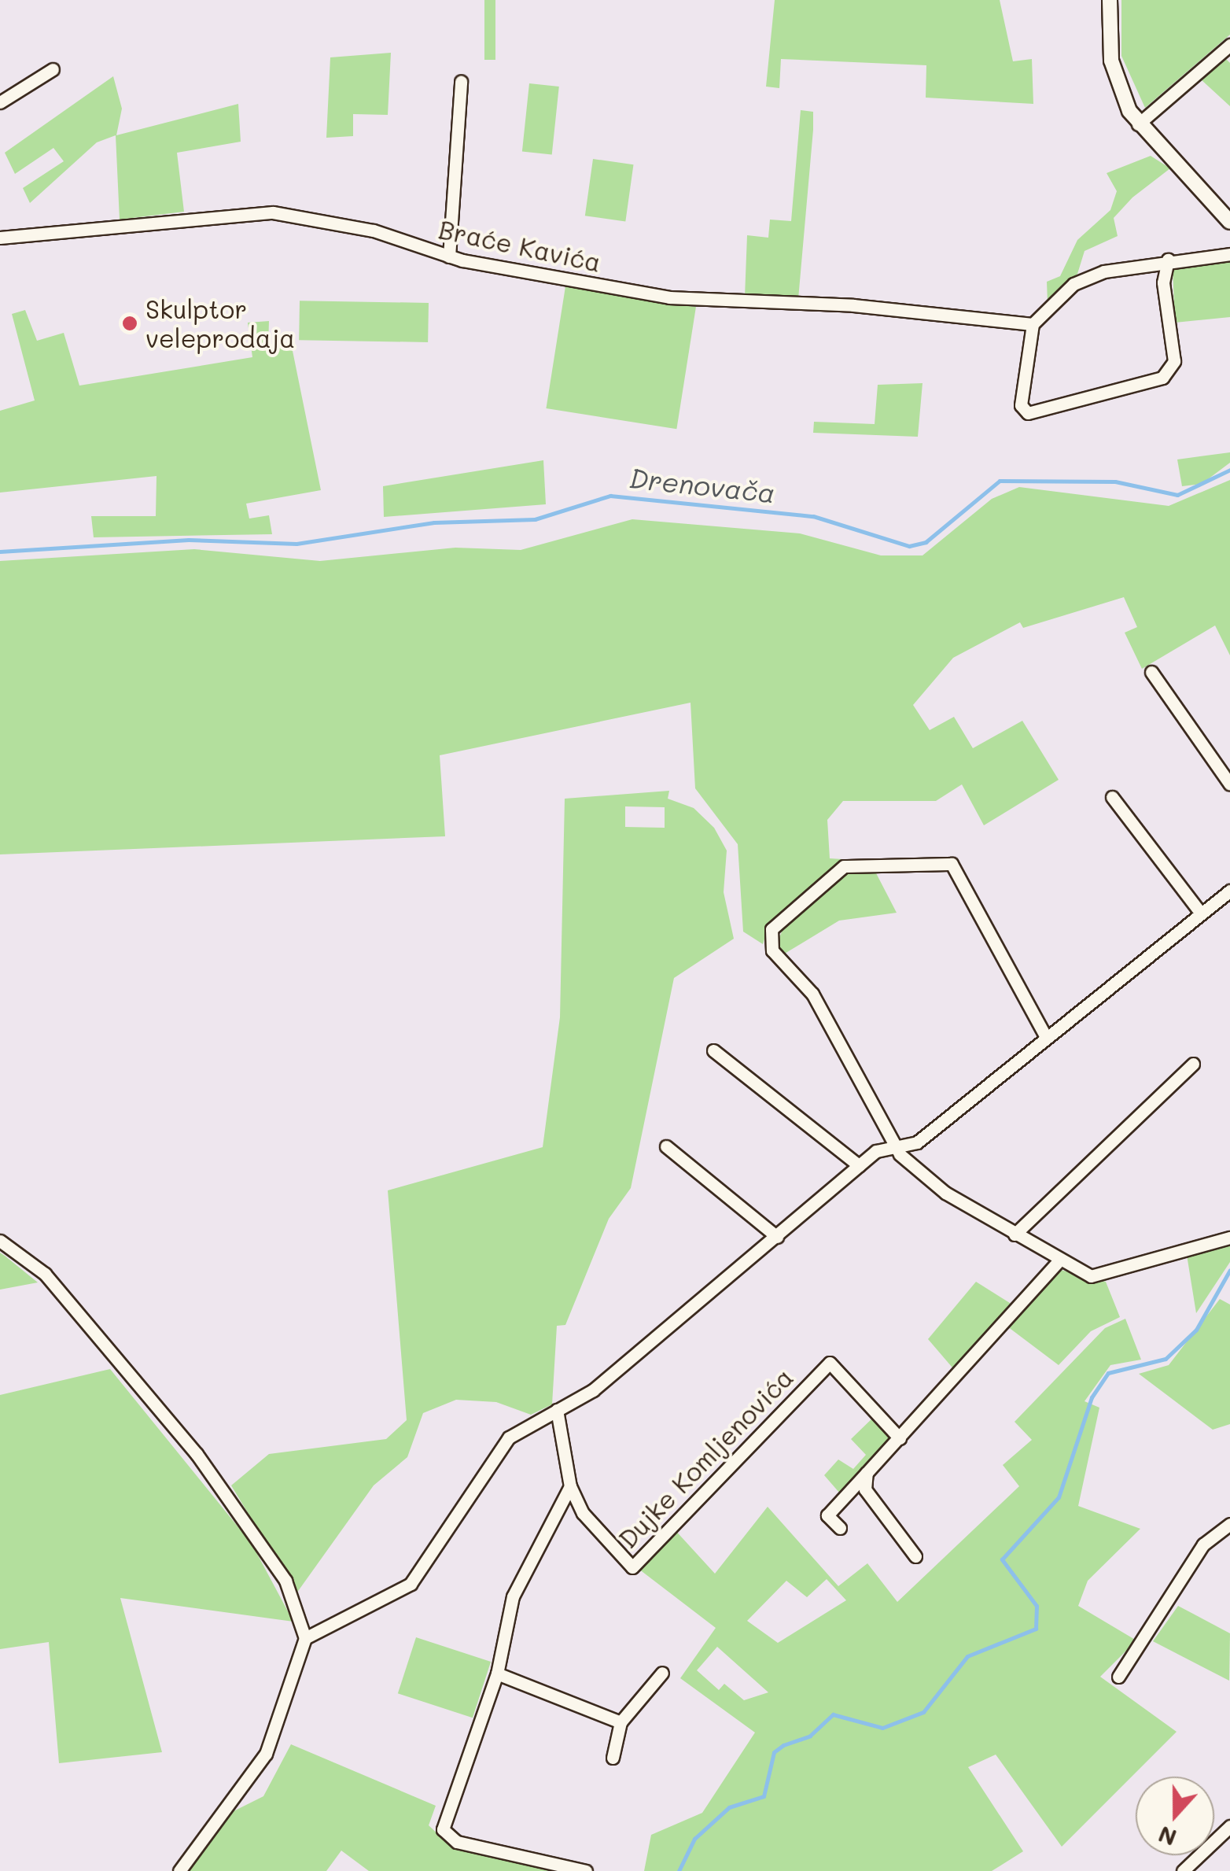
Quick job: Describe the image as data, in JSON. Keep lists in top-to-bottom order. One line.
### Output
{"streets":{"street":["Braće Kavića","Dujke Komljenovića"]},"water":["Drenovača"],"places":["Skulptor veleprodaja"],"north":"bottom"}
